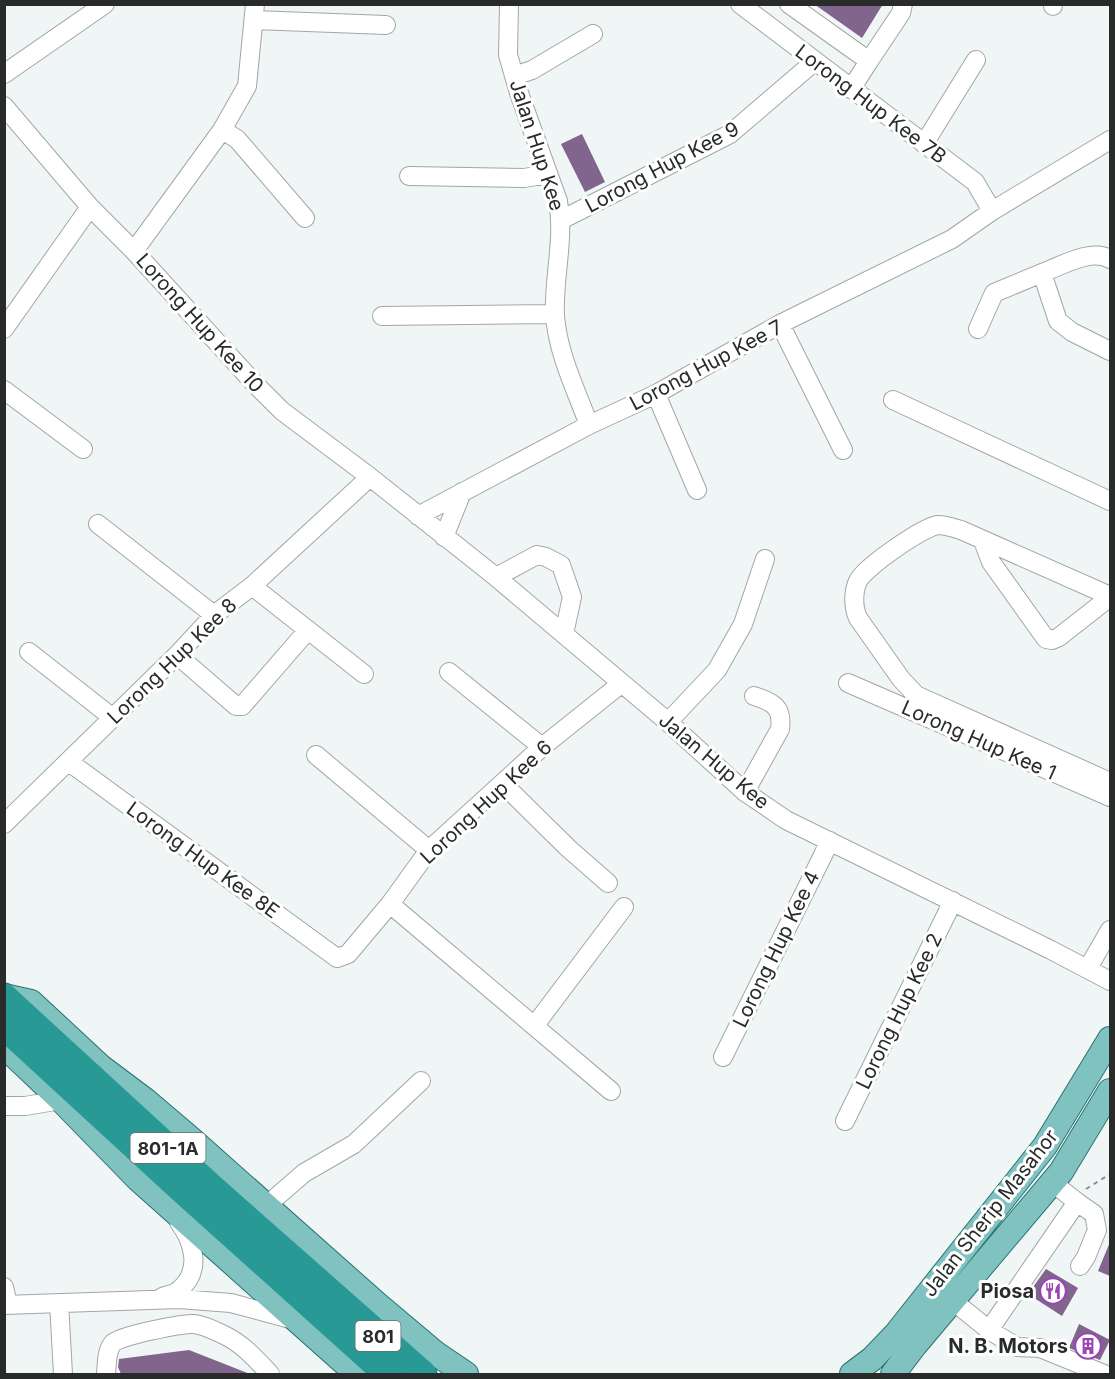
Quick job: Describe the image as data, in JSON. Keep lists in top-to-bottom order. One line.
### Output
{"streets":{"highway":["801-1A","801"],"main road":["Jalan Sherip Masahor"],"street":["Lorong Hup Kee 7B","Jalan Hup Kee","Lorong Hup Kee 9","Lorong Hup Kee 10","Lorong Hup Kee 7","Lorong Hup Kee 8","Lorong Hup Kee 1","Lorong Hup Kee 6","Lorong Hup Kee 8E","Lorong Hup Kee 4","Lorong Hup Kee 2"]},"crossings":[["Lorong Hup Kee 7B","Lorong Hup Kee 9"],["Lorong Hup Kee 7B","Lorong Hup Kee 7"],["Jalan Hup Kee","Lorong Hup Kee 9"],["Jalan Hup Kee","Lorong Hup Kee 10"],["Jalan Hup Kee","Lorong Hup Kee 7"],["Jalan Hup Kee","Lorong Hup Kee 6"],["Jalan Hup Kee","Lorong Hup Kee 4"],["Jalan Hup Kee","Lorong Hup Kee 2"],["Lorong Hup Kee 10","Lorong Hup Kee 7"],["Lorong Hup Kee 10","Lorong Hup Kee 8"],["Lorong Hup Kee 8","Lorong Hup Kee 8E"],["Lorong Hup Kee 6","Lorong Hup Kee 8E"],["801-1A","801"]],"places":{"restaurant":["Piosa"],"building":["N. B. Motors"]}}
